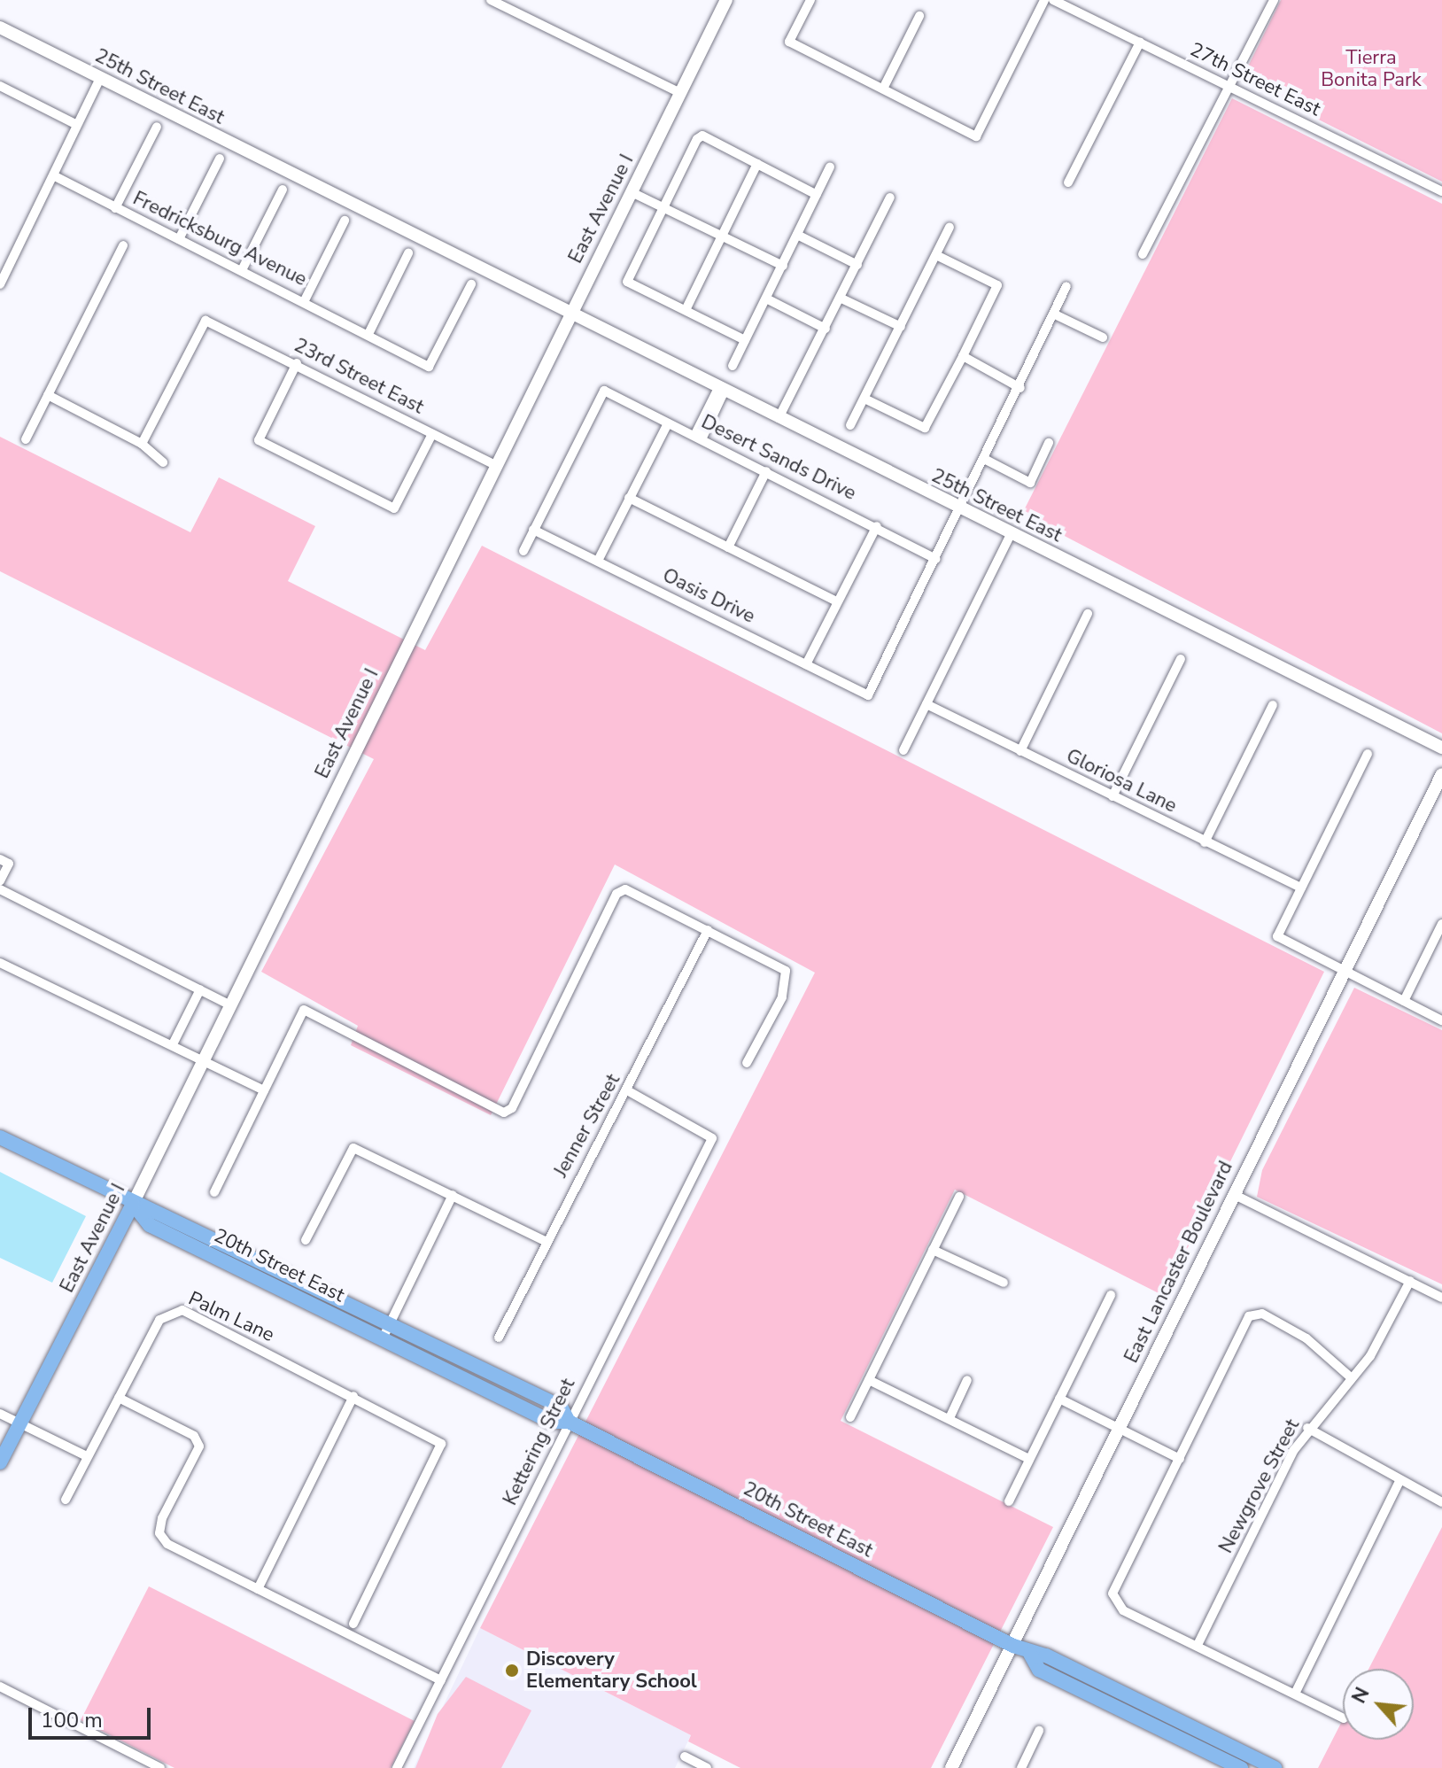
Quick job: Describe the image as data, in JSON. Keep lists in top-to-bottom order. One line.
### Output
{"streets":{"main road":["25th Street East","East Avenue I","East Lancaster Boulevard","20th Street East"],"street":["27th Street East","Fredricksburg Avenue","23rd Street East","Desert Sands Drive","Oasis Drive","Gloriosa Lane","Jenner Street","Palm Lane","Kettering Street","Newgrove Street"]},"crossings":[["25th Street East","East Avenue I"],["East Avenue I","23rd Street East"],["East Avenue I","20th Street East"],["Desert Sands Drive","Oasis Drive"],["Jenner Street","Kettering Street"],["East Lancaster Boulevard","20th Street East"],["20th Street East","Kettering Street"]],"parks":["Tierra Bonita Park"],"places":["Discovery Elementary School"],"scale_bar":"100 m","north":"top left"}
